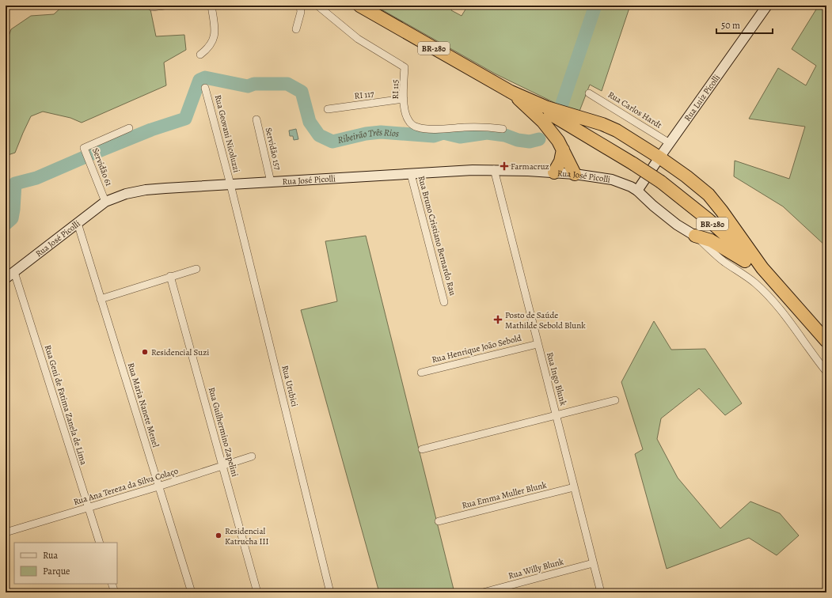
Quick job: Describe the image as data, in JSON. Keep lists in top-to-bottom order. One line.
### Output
{"streets":{"highway":["BR-280"],"street":["RI 115","RI 117","Rua Luiz Picolli","Rua Carlos Hardt","Rua Geovani Nicoluzzi","Servidão 157","Servidão 61","Rua José Picolli","Rua Bruno Cristiano Bernardo Rau","Rua Henrique João Sebold","Rua Ingo Blunk","Rua Urubici","Rua Geni de Fatima Zanela de Lima","Rua Maria Nanete Menel","Rua Guilhermino Zapelini","Rua Ana Tereza da Silva Colaço","Rua Emma Muller Blunk","Rua Willy Blunk"]},"crossings":[["RI 115","RI 117"],["Rua Luiz Picolli","Rua Carlos Hardt"],["Rua Luiz Picolli","Rua José Picolli"],["Rua Geovani Nicoluzzi","Rua José Picolli"],["Rua Geovani Nicoluzzi","Rua Urubici"],["Servidão 157","Rua José Picolli"],["Servidão 61","Rua José Picolli"],["Rua José Picolli","Rua Bruno Cristiano Bernardo Rau"],["Rua José Picolli","Rua Ingo Blunk"],["Rua José Picolli","Rua Urubici"],["Rua José Picolli","Rua Geni de Fatima Zanela de Lima"],["Rua José Picolli","Rua Maria Nanete Menel"],["Rua Henrique João Sebold","Rua Ingo Blunk"],["Rua Ingo Blunk","Rua Emma Muller Blunk"],["Rua Ingo Blunk","Rua Willy Blunk"],["Rua Geni de Fatima Zanela de Lima","Rua Ana Tereza da Silva Colaço"],["Rua Maria Nanete Menel","Rua Ana Tereza da Silva Colaço"],["Rua Guilhermino Zapelini","Rua Ana Tereza da Silva Colaço"]],"water":["Ribeirão Três Rios"],"places":{"health":["Farmacruz","Posto de Saúde Mathilde Sebold Blunk"],"other":["Residencial Suzi","Residencial Katrucha III"]},"legend":["Rua","Parque"],"scale_bar":"50 m"}
